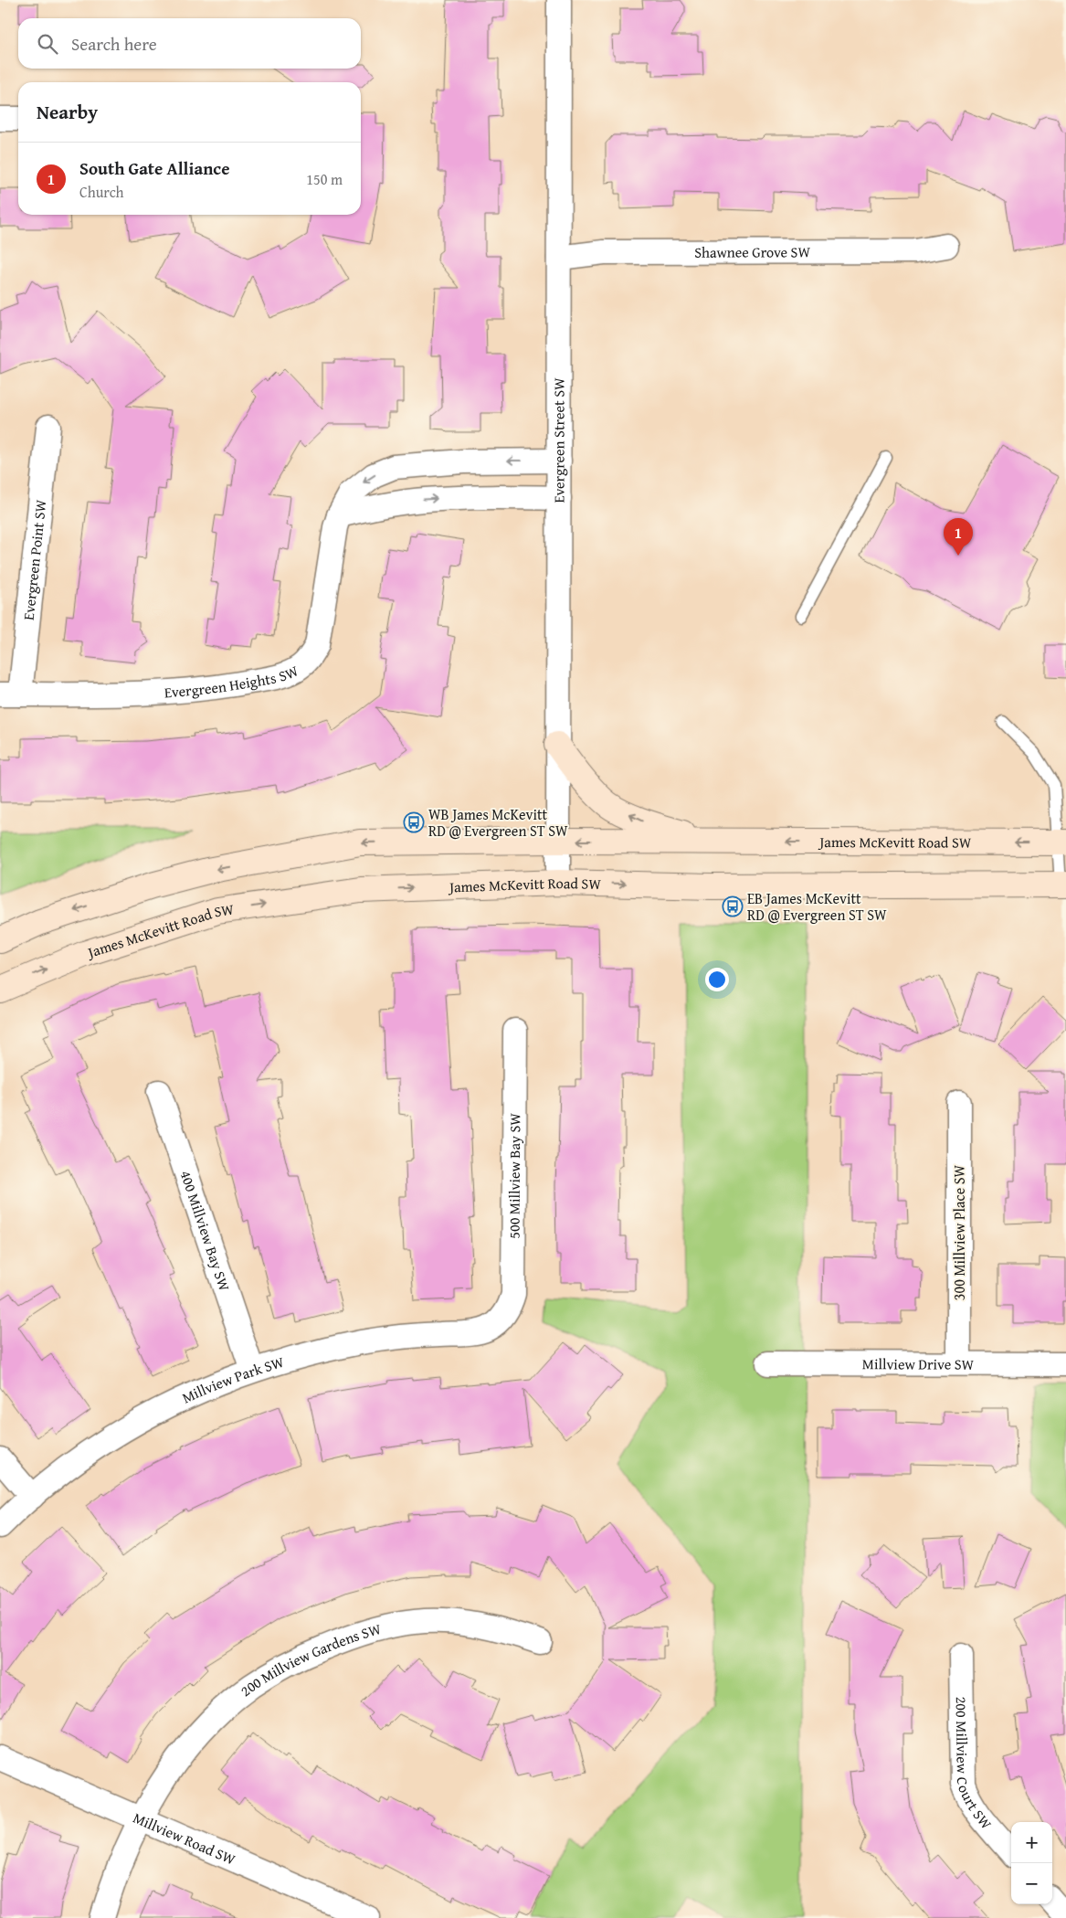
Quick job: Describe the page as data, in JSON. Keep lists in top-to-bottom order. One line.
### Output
{"streets":{"main road":["James McKevitt Road SW"],"street":["Shawnee Grove SW","Evergreen Street SW","Evergreen Point SW","Evergreen Heights SW","500 Millview Bay SW","400 Millview Bay SW","300 Millview Place SW","Millview Drive SW","Millview Park SW","200 Millview Gardens SW","200 Millview Court SW","Millview Road SW"]},"crossings":[["Shawnee Grove SW","Evergreen Street SW"],["Evergreen Street SW","Evergreen Heights SW"],["Evergreen Street SW","James McKevitt Road SW"],["Evergreen Point SW","Evergreen Heights SW"],["500 Millview Bay SW","Millview Park SW"],["400 Millview Bay SW","Millview Park SW"],["300 Millview Place SW","Millview Drive SW"],["200 Millview Gardens SW","Millview Road SW"]],"places":{"bus stop":["WB James McKevitt RD @ Evergreen ST SW","EB James McKevitt RD @ Evergreen ST SW"]},"page":{"search":"Search here","heading":"Nearby","list":[{"mark":"1","name":"South Gate Alliance","note":"Church","value":"150 m"}],"pins":"1","map_buttons":["+","−"]}}
